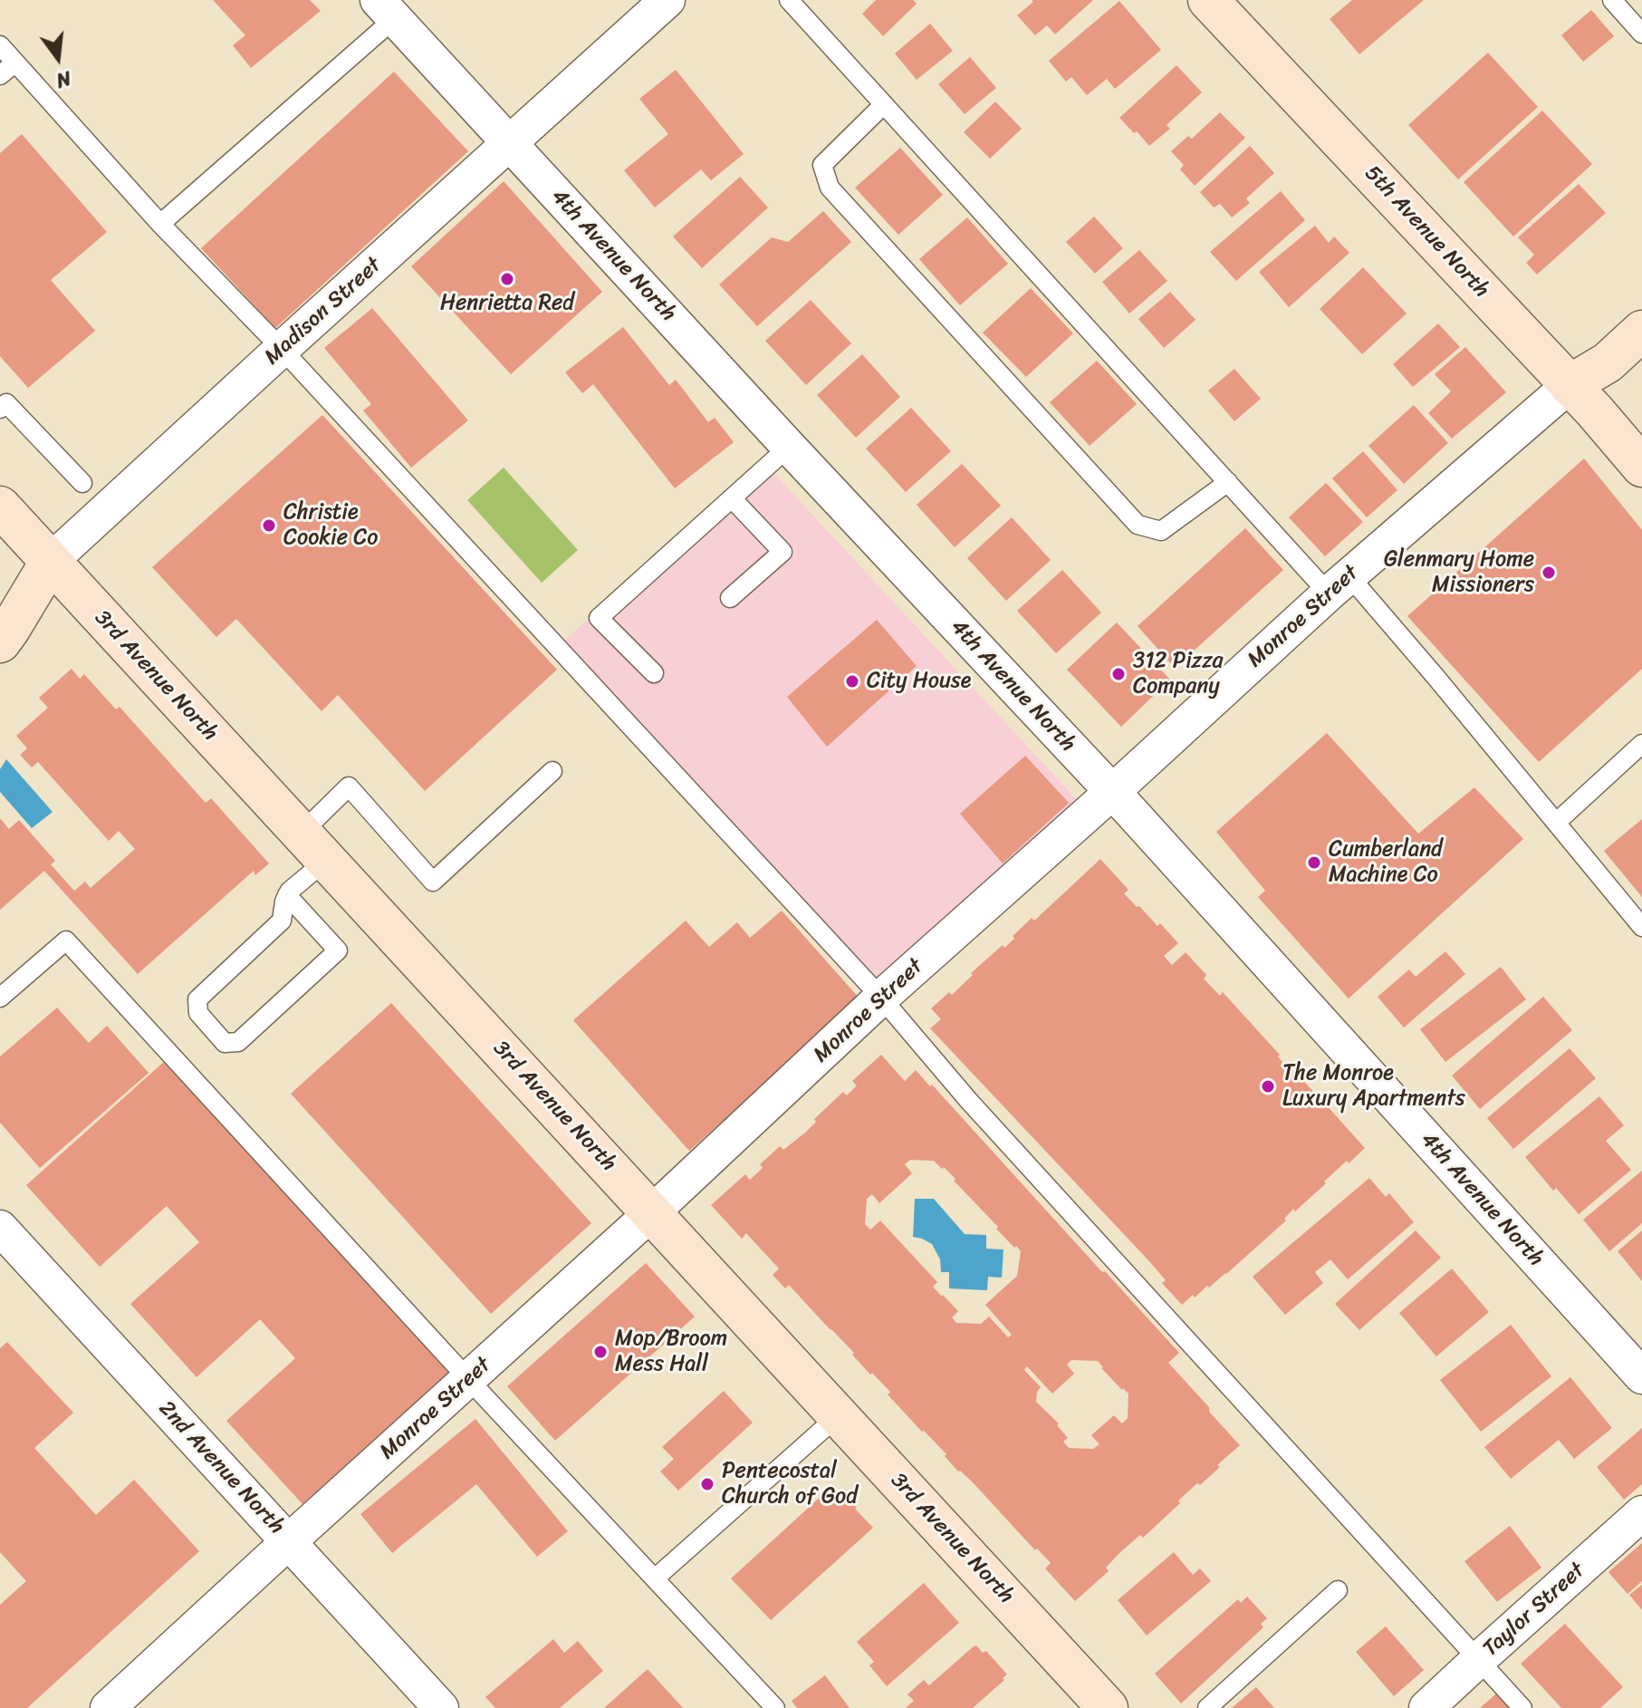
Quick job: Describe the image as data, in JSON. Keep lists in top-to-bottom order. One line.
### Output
{"streets":{"street":["5th Avenue North","4th Avenue North","Madison Street","Monroe Street","3rd Avenue North","2nd Avenue North","Taylor Street"]},"crossings":[["5th Avenue North","Monroe Street"],["4th Avenue North","Madison Street"],["4th Avenue North","Monroe Street"],["Madison Street","3rd Avenue North"],["Monroe Street","3rd Avenue North"],["Monroe Street","2nd Avenue North"]],"places":["Henrietta Red","Christie Cookie Co","Glenmary Home Missioners","312 Pizza Company","City House","Cumberland Machine Co","The Monroe Luxury Apartments","Mop/Broom Mess Hall","Pentecostal Church of God"],"north":"bottom"}
